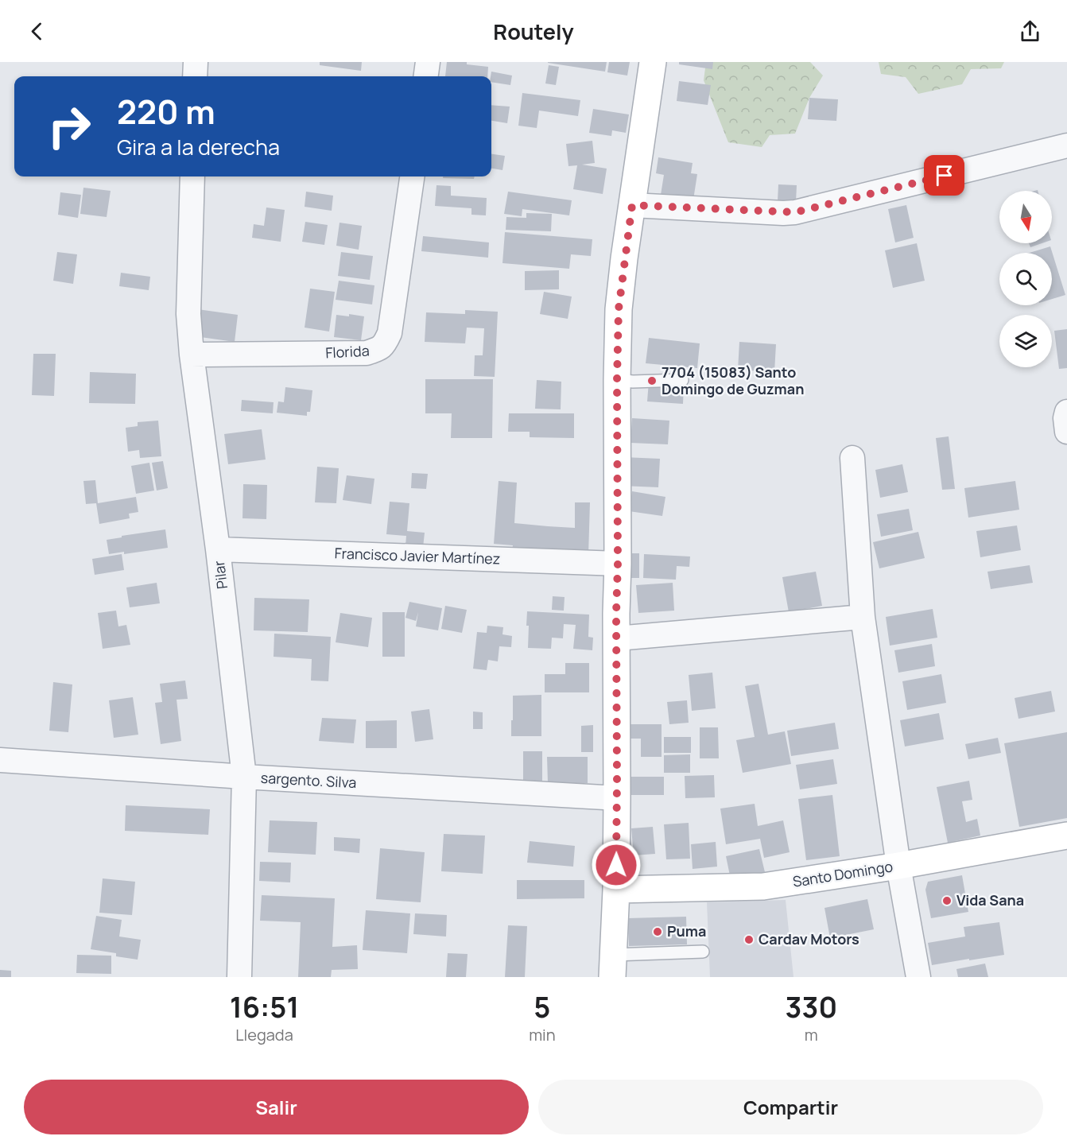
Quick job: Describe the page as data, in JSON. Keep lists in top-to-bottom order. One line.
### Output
{"streets":{"street":["Florida","Francisco Javier Martínez","Pilar","sargento. Silva","Santo Domingo"]},"crossings":[["Florida","Pilar"],["Francisco Javier Martínez","Pilar"],["Pilar","sargento. Silva"]],"places":["7704 (15083) Santo Domingo de Guzman","Vida Sana","Puma","Cardav Motors"],"north":"bottom","page":{"header":"Routely","turn":["220 m","Gira a la derecha"],"eta":["16:51","Llegada","5","min","330","m"],"buttons":["Salir","Compartir"]}}
